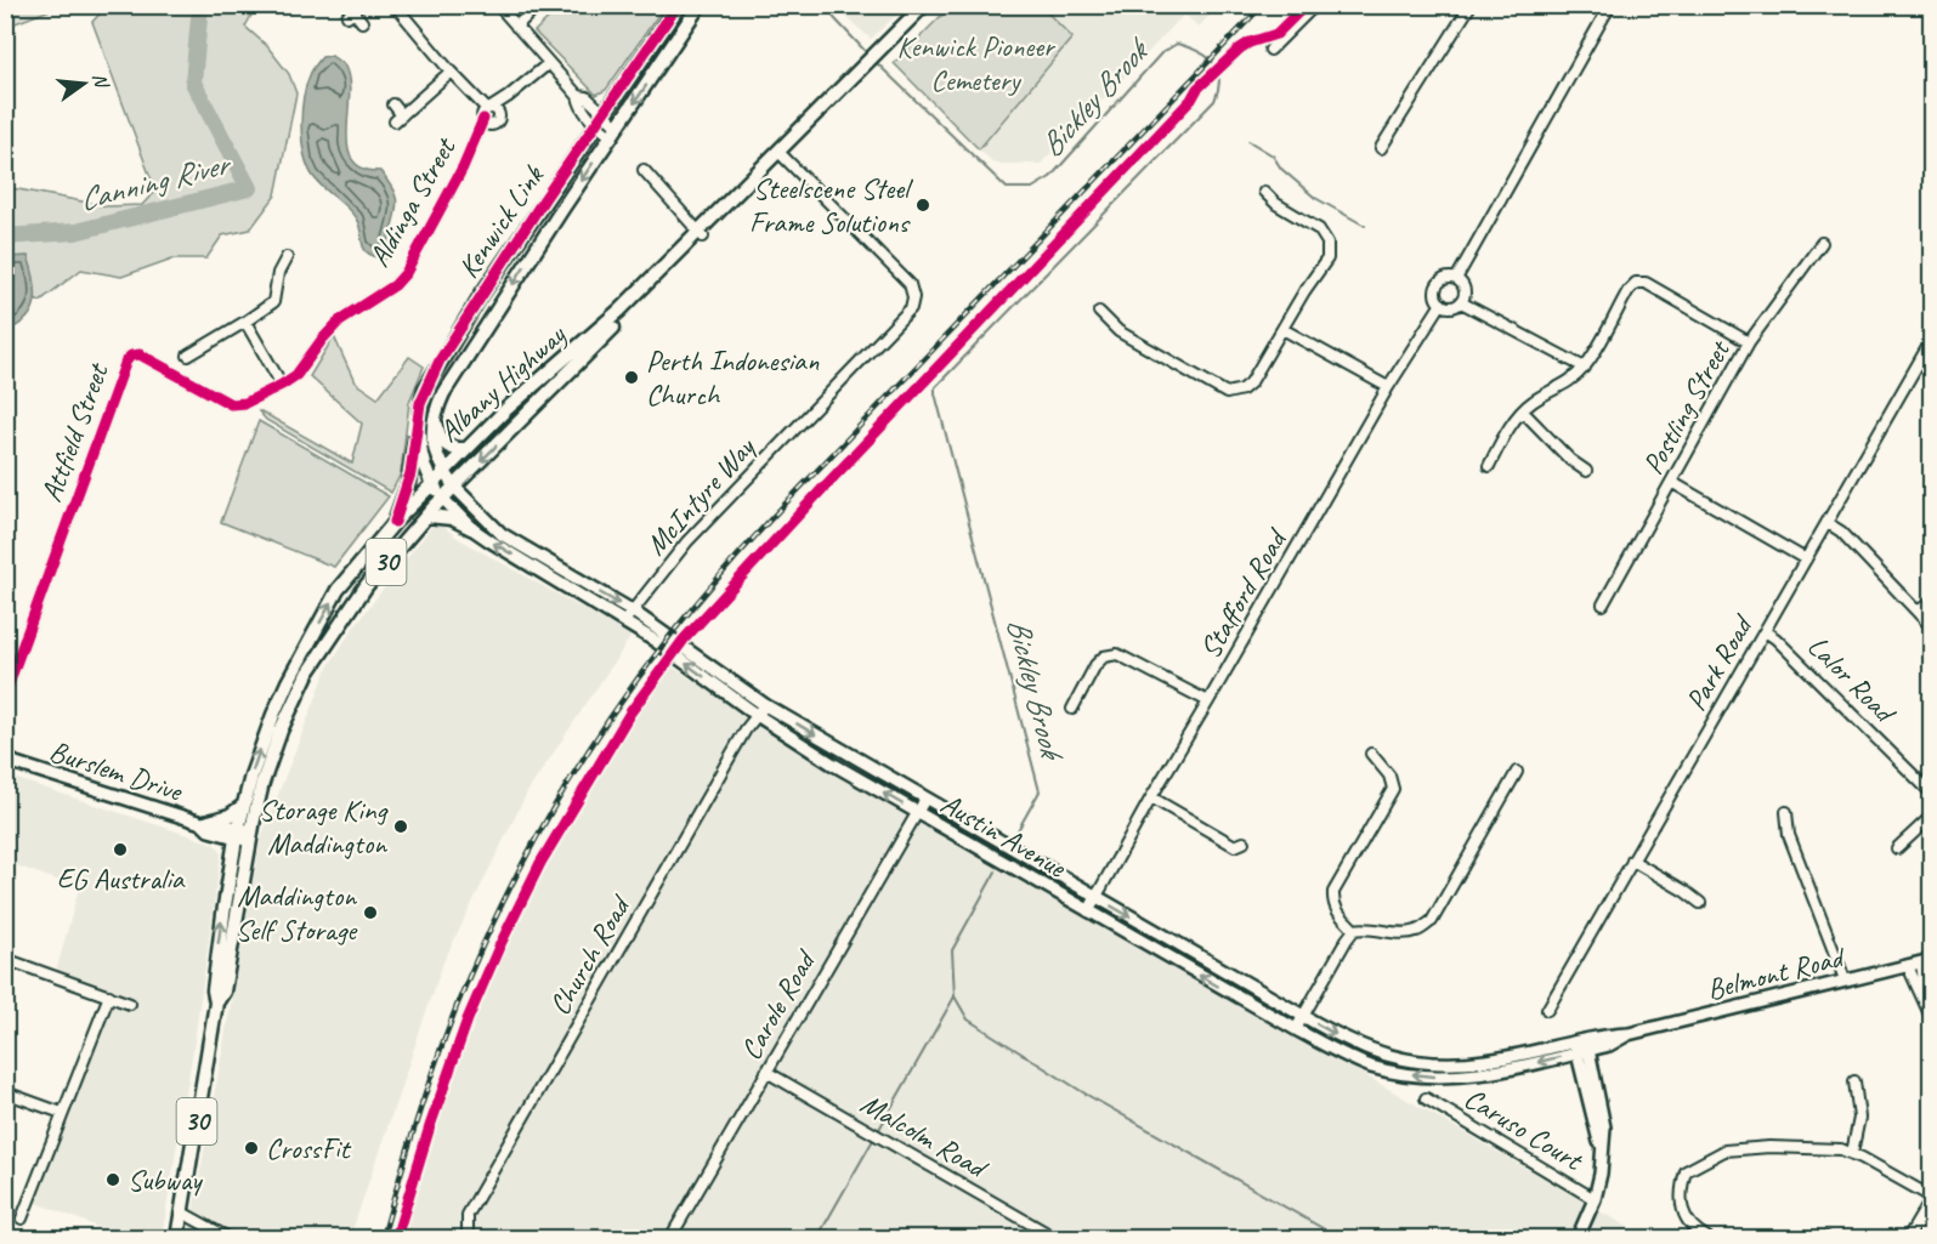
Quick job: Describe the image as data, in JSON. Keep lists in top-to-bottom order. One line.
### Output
{"streets":{"highway":["Kenwick Link","Albany Highway","30"],"main road":["Burslem Drive","Austin Avenue","Belmont Road"],"street":["Aldinga Street","Postling Street","Attfield Street","McIntyre Way","Stafford Road","Park Road","Lalor Road","Church Road","Carole Road","Caruso Court","Malcolm Road"]},"crossings":[["Aldinga Street","Attfield Street"],["Kenwick Link","Albany Highway"],["Kenwick Link","30"],["Kenwick Link","Austin Avenue"],["Albany Highway","McIntyre Way"],["Albany Highway","30"],["Albany Highway","Burslem Drive"],["Albany Highway","Austin Avenue"],["McIntyre Way","Austin Avenue"],["Stafford Road","Austin Avenue"],["Park Road","Lalor Road"],["Austin Avenue","Church Road"],["Austin Avenue","Belmont Road"],["Austin Avenue","Carole Road"],["Carole Road","Malcolm Road"]],"water":["Bickley Brook","Canning River"],"parks":["Kenwick Pioneer Cemetery"],"places":["Steelscene Steel Frame Solutions","Perth Indonesian Church","Storage King Maddington","EG Australia","Maddington Self Storage","CrossFit","Subway"],"north":"right"}
